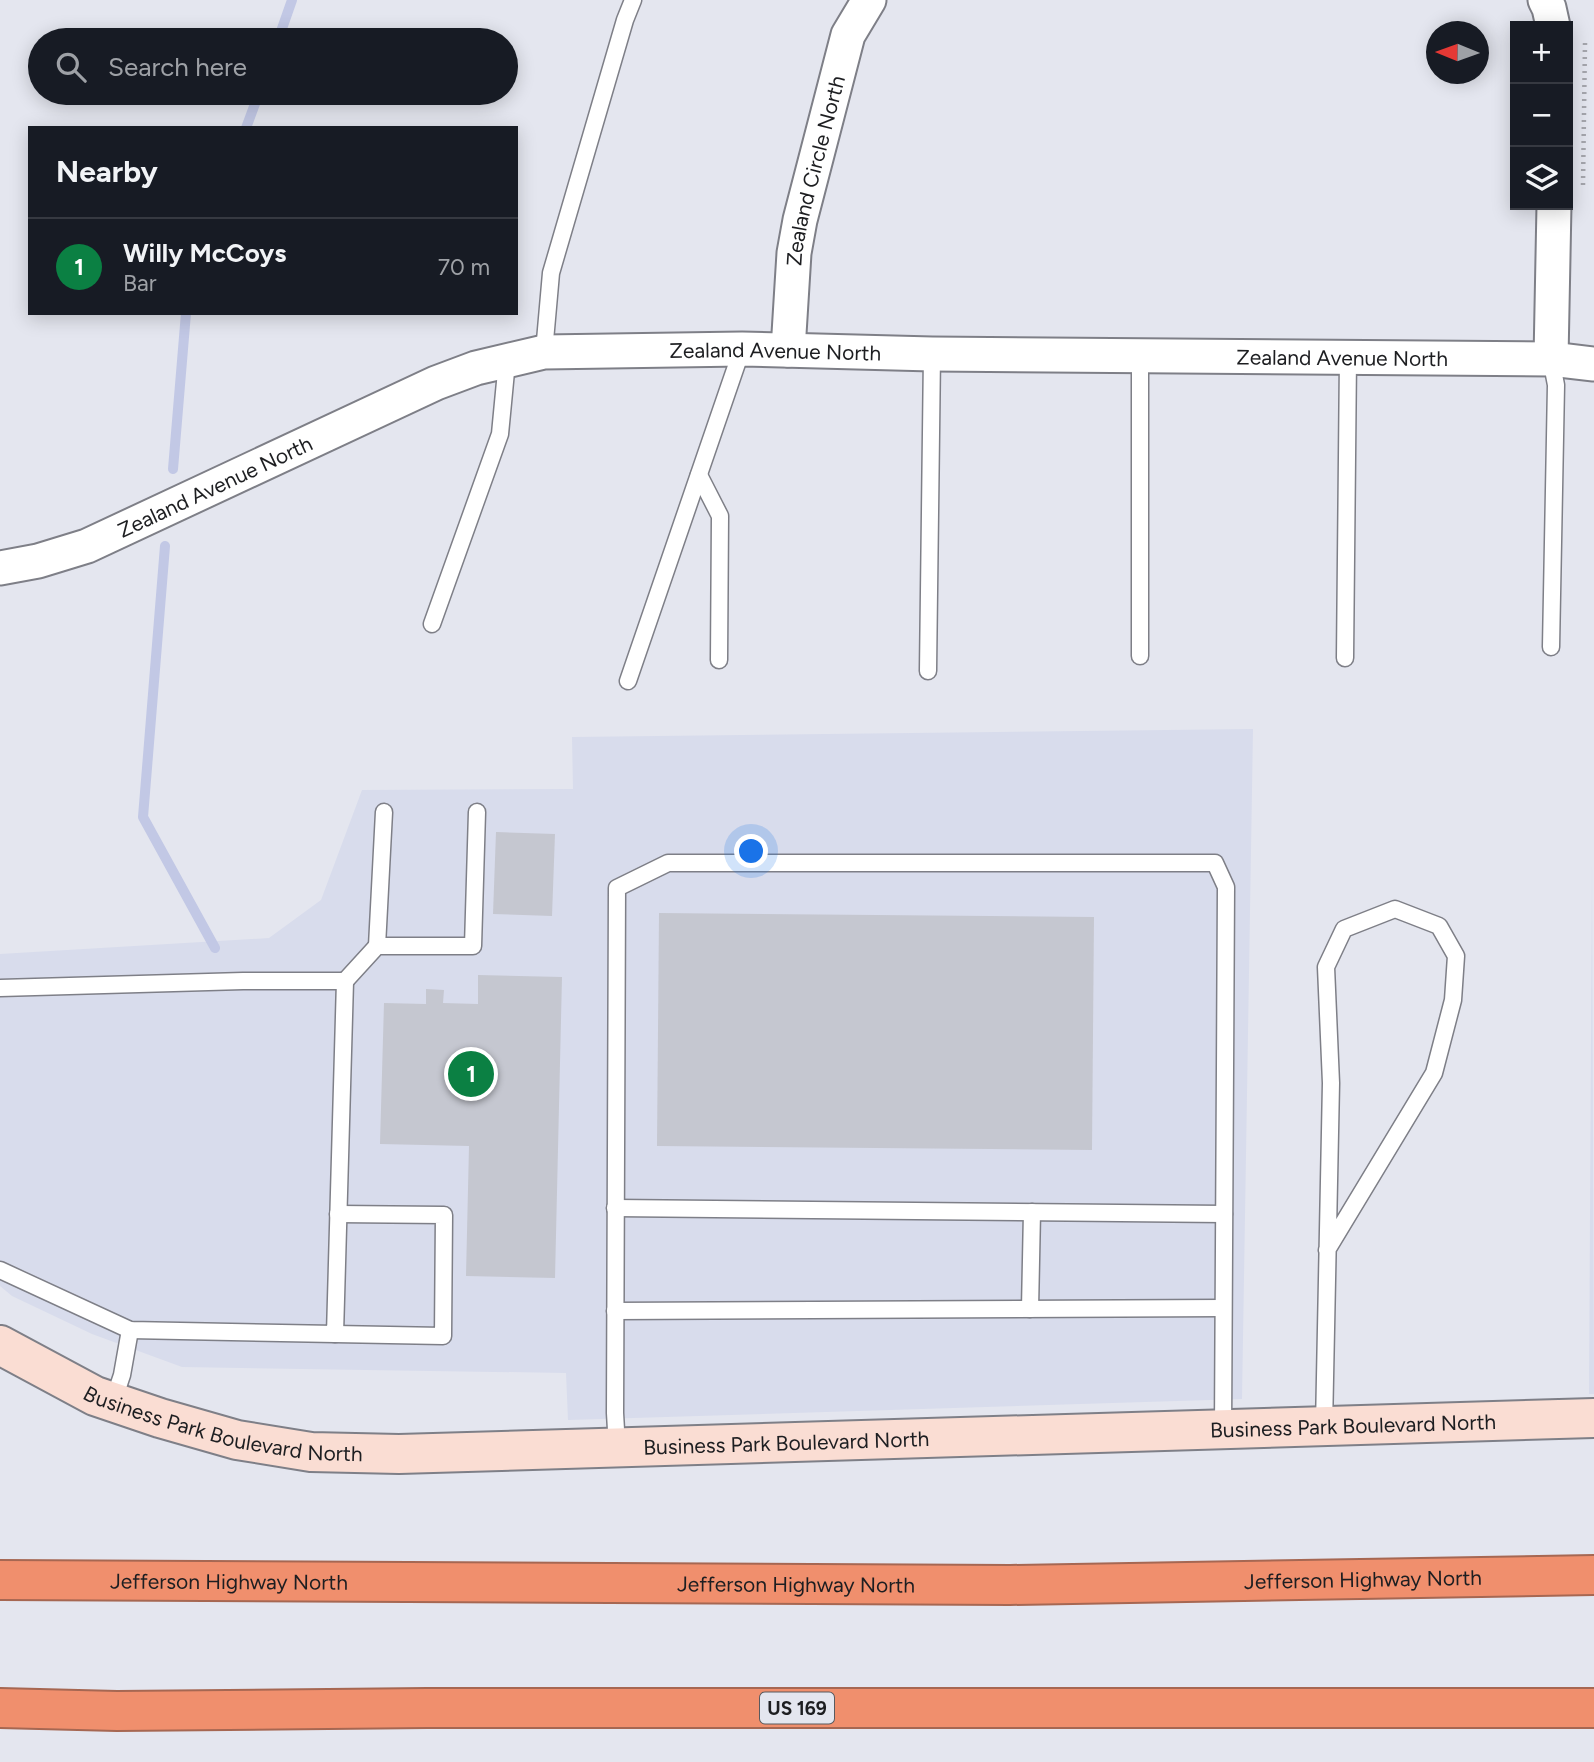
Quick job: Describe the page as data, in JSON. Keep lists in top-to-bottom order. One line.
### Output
{"streets":{"highway":["Jefferson Highway North","US 169"],"street":["Zealand Circle North","Zealand Avenue North","Business Park Boulevard North"]},"crossings":[["Zealand Circle North","Zealand Avenue North"]],"north":"left","page":{"map_buttons":["+","−"],"search":"Search here","heading":"Nearby","list":[{"mark":"1","name":"Willy McCoys","note":"Bar","value":"70 m"}],"pins":"1"}}
